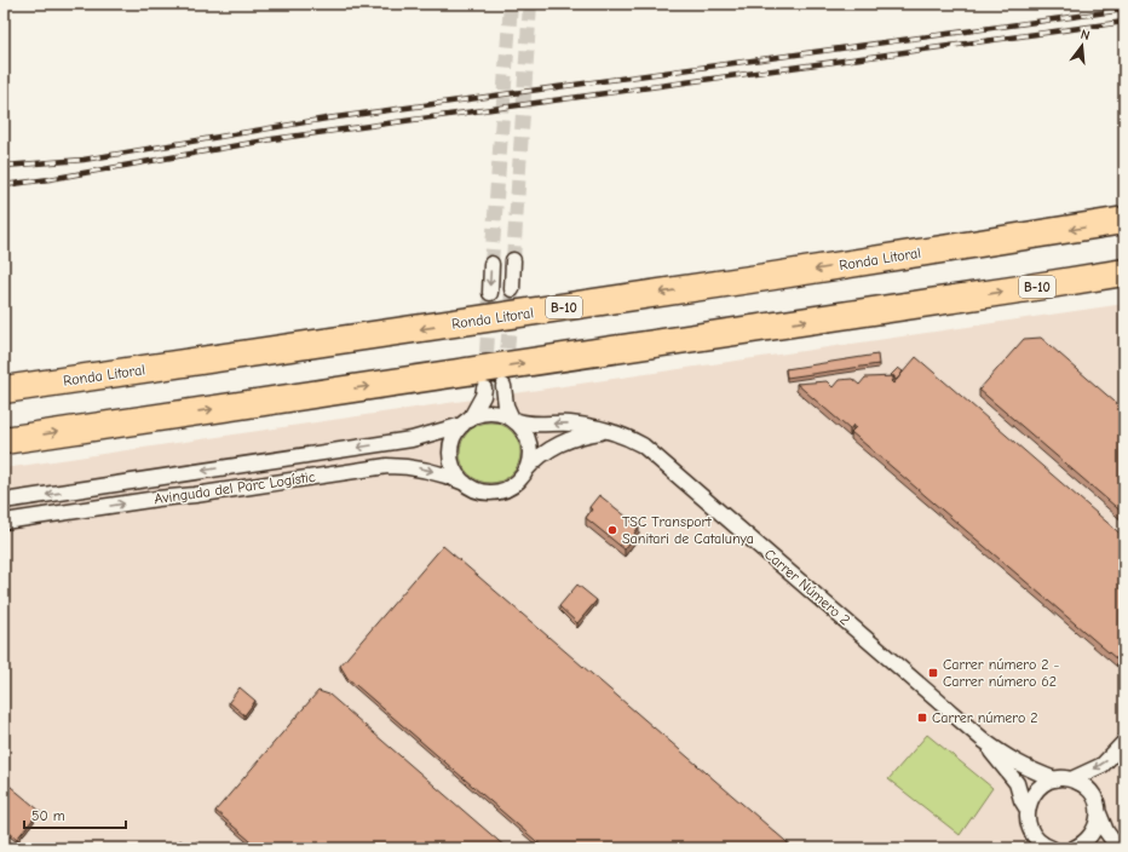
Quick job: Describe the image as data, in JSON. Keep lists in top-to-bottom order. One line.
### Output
{"streets":{"highway":["Ronda Litoral","B-10"],"street":["Avinguda del Parc Logístic","Carrer Número 2"]},"crossings":[["Avinguda del Parc Logístic","Carrer Número 2"]],"places":{"other":["TSC Transport Sanitari de Catalunya"],"transit":["Carrer número 2 - Carrer número 62","Carrer número 2"]},"scale_bar":"50 m","north":"top"}
